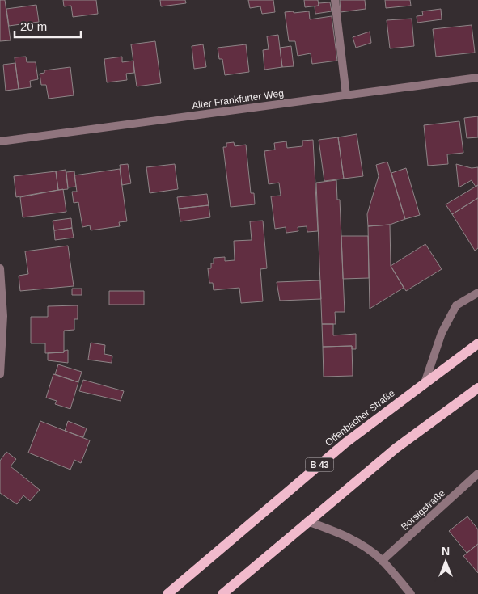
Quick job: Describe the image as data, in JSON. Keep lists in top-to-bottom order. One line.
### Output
{"streets":{"main road":["Offenbacher Straße","B 43"],"street":["Alter Frankfurter Weg","Borsigstraße"]},"scale_bar":"20 m","north":"top"}
